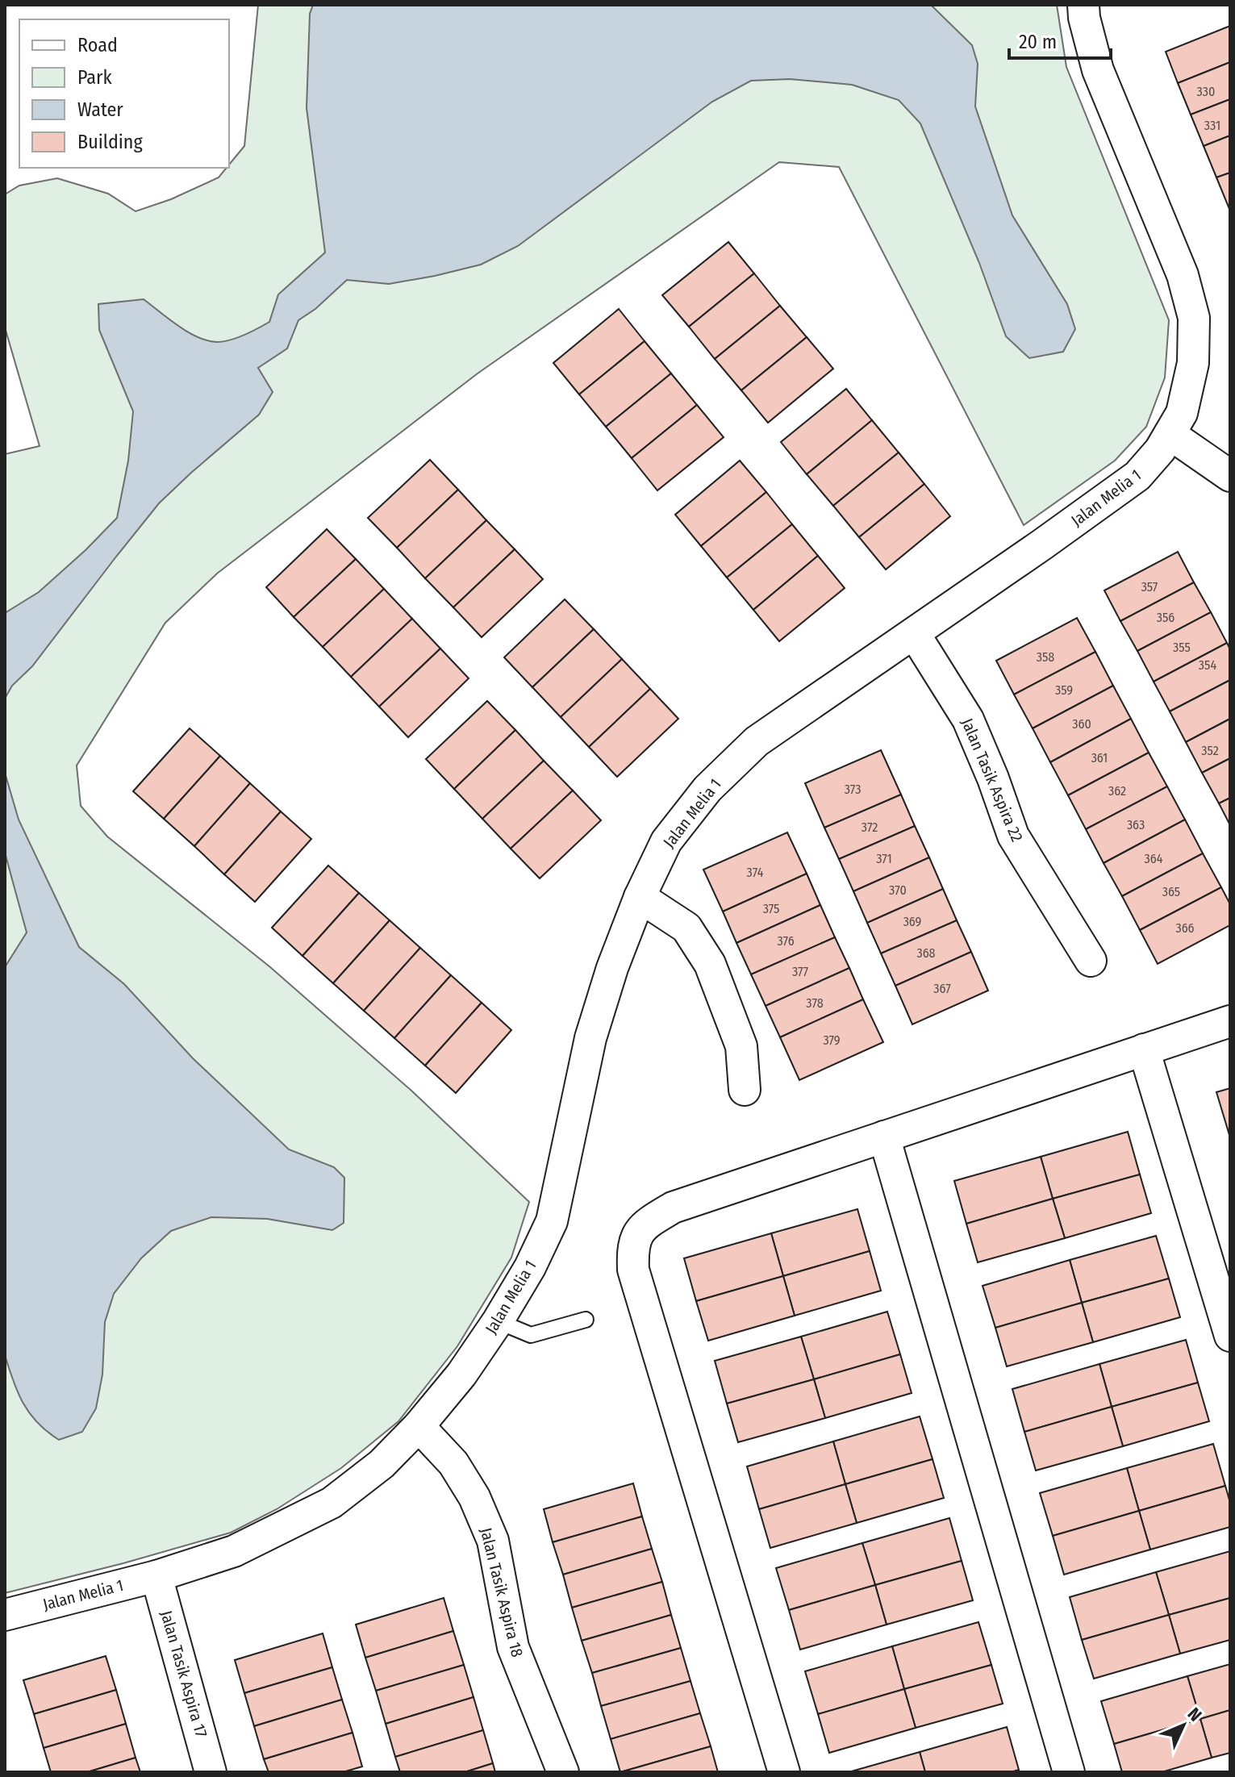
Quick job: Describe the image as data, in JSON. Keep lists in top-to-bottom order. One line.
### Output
{"streets":{"street":["Jalan Melia 1","Jalan Tasik Aspira 22","Jalan Tasik Aspira 18","Jalan Tasik Aspira 17"]},"crossings":[["Jalan Melia 1","Jalan Tasik Aspira 22"],["Jalan Melia 1","Jalan Tasik Aspira 18"],["Jalan Melia 1","Jalan Tasik Aspira 17"]],"house_numbers":["330","331","357","356","355","358","354","359","360","352","361","373","362","363","372","371","364","374","370","365","375","369","366","376","368","377","367","378","379"],"legend":["Road","Park","Water","Building"],"scale_bar":"20 m","north":"top right"}
